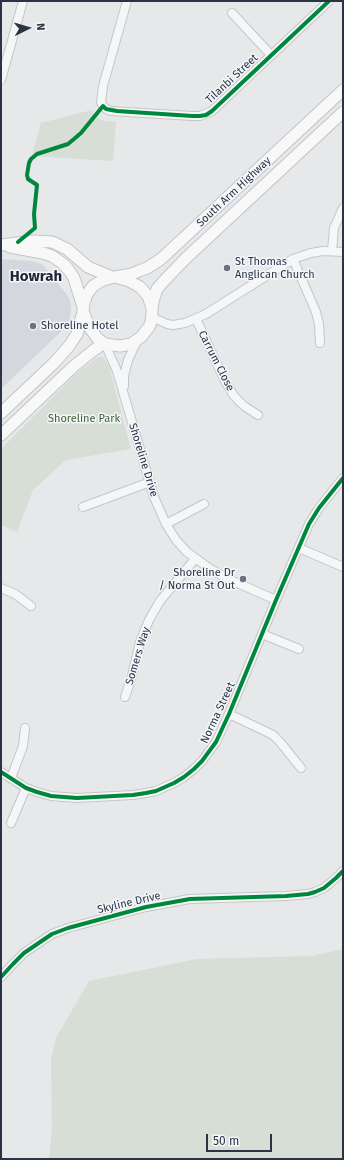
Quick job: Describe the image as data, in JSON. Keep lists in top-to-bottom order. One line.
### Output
{"streets":{"main road":["South Arm Highway"],"street":["Tilanbi Street","Carrum Close","Shoreline Drive","Somers Way","Norma Street","Skyline Drive"]},"crossings":[["South Arm Highway","Shoreline Drive"],["Shoreline Drive","Somers Way"],["Shoreline Drive","Norma Street"]],"districts":["Howrah"],"parks":["Shoreline Park"],"places":["St Thomas Anglican Church","Shoreline Hotel","Shoreline Dr / Norma St Out"],"scale_bar":"50 m","north":"right"}
